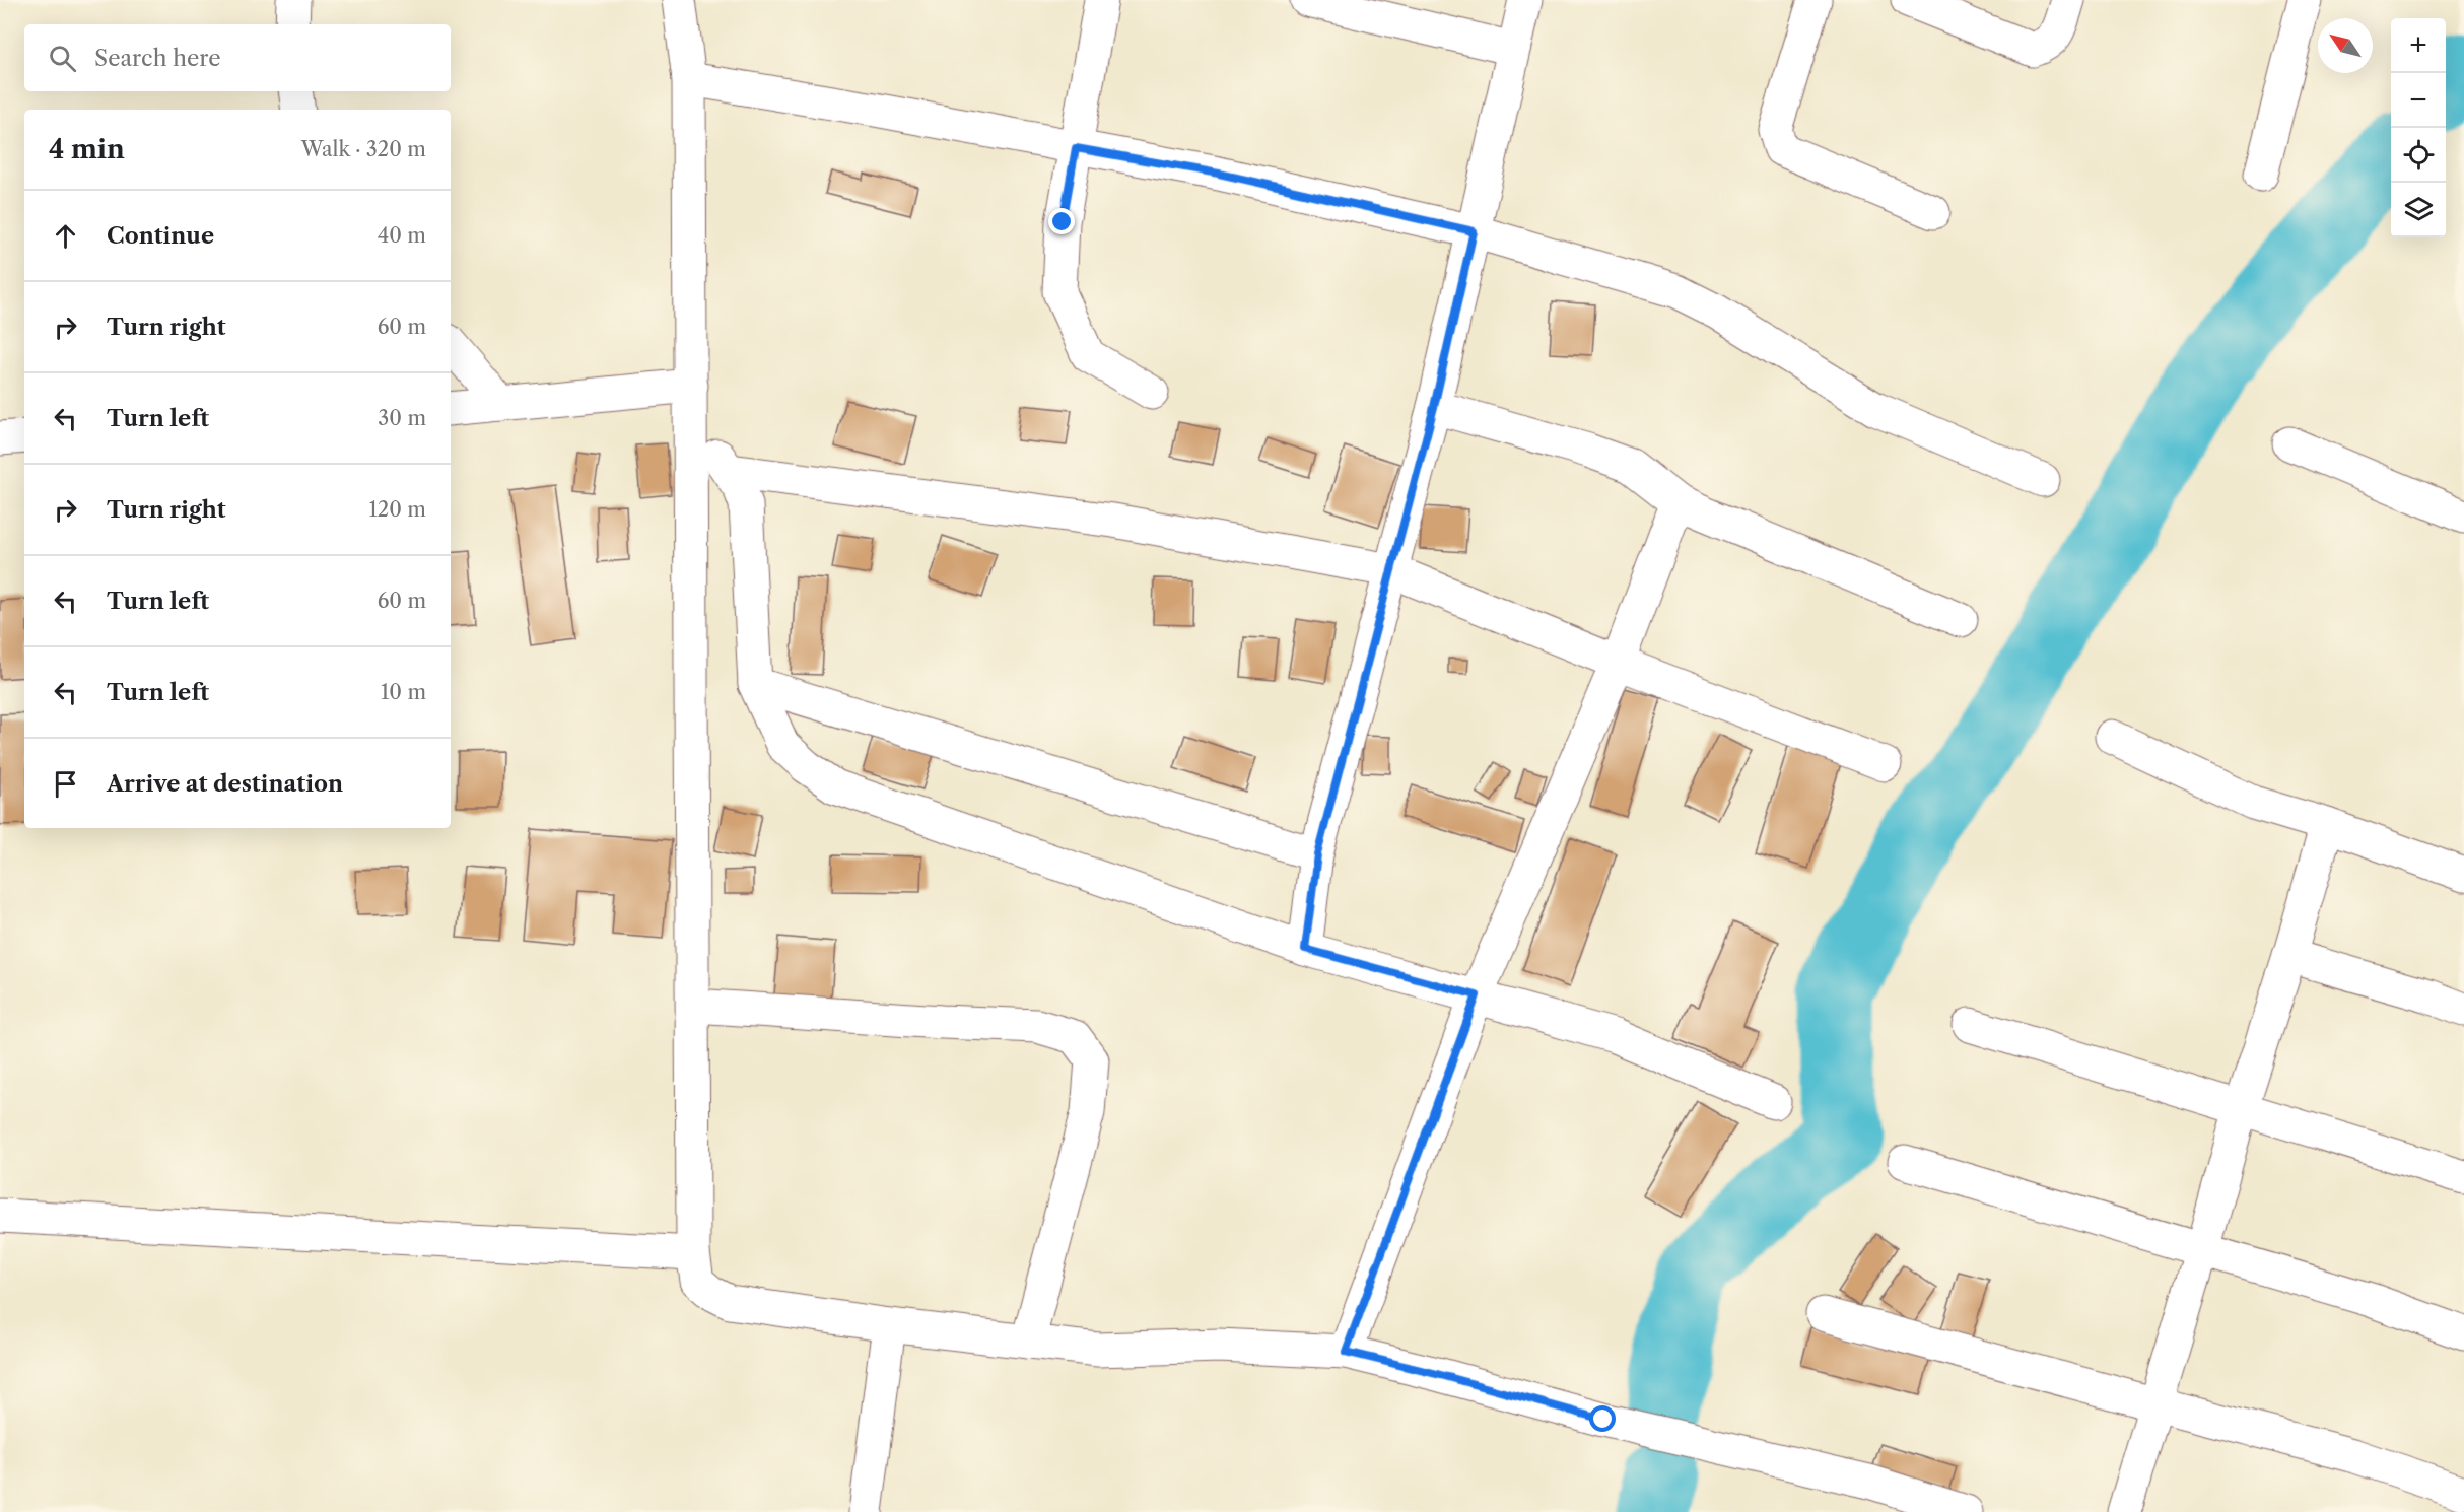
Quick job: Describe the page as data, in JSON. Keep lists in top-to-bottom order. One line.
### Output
{"north":"top left","page":{"map_buttons":["+","−"],"search":"Search here","heading":["4 min","Walk · 320 m"],"list":[["Continue","40 m"],["Turn right","60 m"],["Turn left","30 m"],["Turn right","120 m"],["Turn left","60 m"],["Turn left","10 m"],"Arrive at destination"]}}
